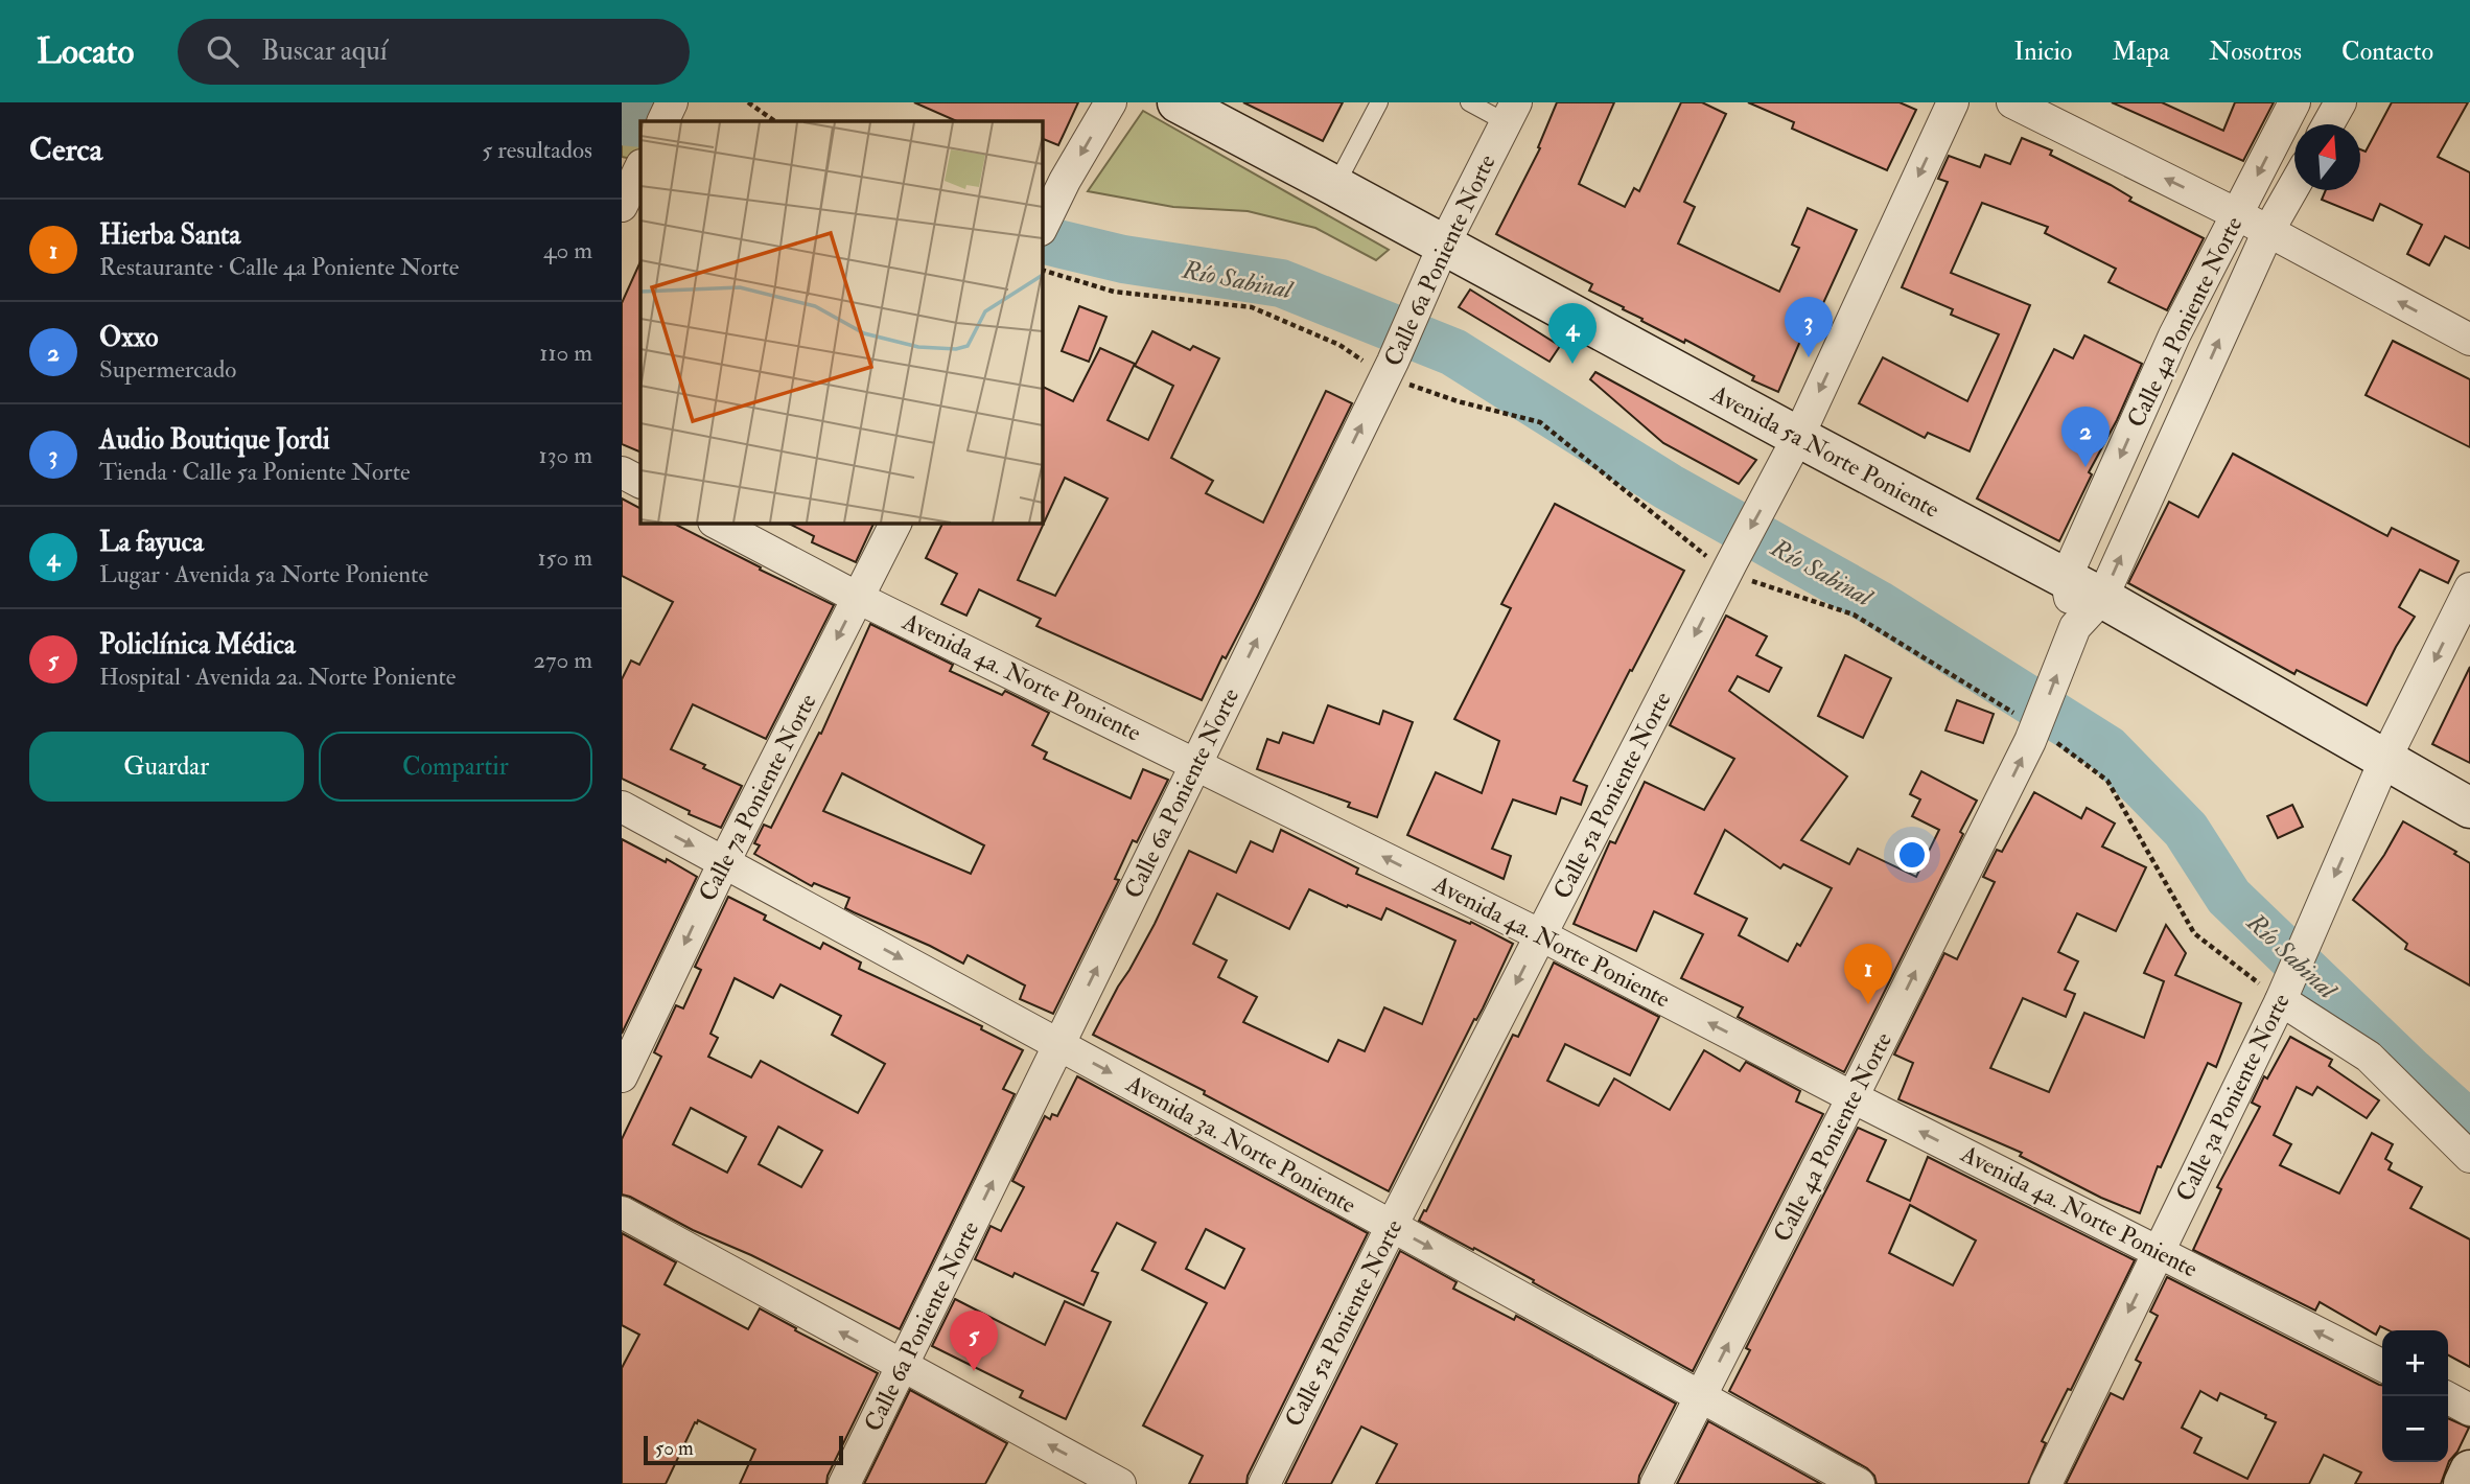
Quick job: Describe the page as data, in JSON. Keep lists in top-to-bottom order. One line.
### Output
{"streets":{"main road":["Avenida 5a Norte Poniente"],"street":["Calle 6a Poniente Norte","Calle 4a Poniente Norte","Avenida 4a. Norte Poniente","Calle 5a Poniente Norte","Calle 7a Poniente Norte","Calle 3a Poniente Norte","Avenida 3a. Norte Poniente"]},"crossings":[["Calle 6a Poniente Norte","Avenida 5a Norte Poniente"],["Calle 6a Poniente Norte","Avenida 4a. Norte Poniente"],["Calle 6a Poniente Norte","Avenida 3a. Norte Poniente"],["Calle 4a Poniente Norte","Avenida 5a Norte Poniente"],["Calle 4a Poniente Norte","Avenida 4a. Norte Poniente"],["Calle 4a Poniente Norte","Avenida 3a. Norte Poniente"],["Avenida 5a Norte Poniente","Calle 5a Poniente Norte"],["Avenida 5a Norte Poniente","Calle 3a Poniente Norte"],["Avenida 4a. Norte Poniente","Calle 5a Poniente Norte"],["Avenida 4a. Norte Poniente","Calle 7a Poniente Norte"],["Avenida 4a. Norte Poniente","Calle 3a Poniente Norte"],["Calle 5a Poniente Norte","Avenida 3a. Norte Poniente"],["Calle 7a Poniente Norte","Avenida 3a. Norte Poniente"]],"one_way":["Calle 6a Poniente Norte","Avenida 4a. Norte Poniente","Calle 5a Poniente Norte","Calle 7a Poniente Norte","Calle 3a Poniente Norte","Avenida 3a. Norte Poniente"],"water":["Río Sabinal"],"scale_bar":"50 m","north":"top","page":{"header":"Locato","search":"Buscar aquí","nav":["Inicio","Mapa","Nosotros","Contacto"],"heading":["Cerca","5 resultados"],"list":[{"mark":"1","name":"Hierba Santa","note":"Restaurante · Calle 4a Poniente Norte","value":"40 m"},{"mark":"2","name":"Oxxo","note":"Supermercado","value":"110 m"},{"mark":"3","name":"Audio Boutique Jordi","note":"Tienda · Calle 5a Poniente Norte","value":"130 m"},{"mark":"4","name":"La fayuca","note":"Lugar · Avenida 5a Norte Poniente","value":"150 m"},{"mark":"5","name":"Policlínica Médica","note":"Hospital · Avenida 2a. Norte Poniente","value":"270 m"}],"pins":["3","4","2","1","5"],"buttons":["Guardar","Compartir"],"map_buttons":["+","−"],"scale":"50 m"}}
